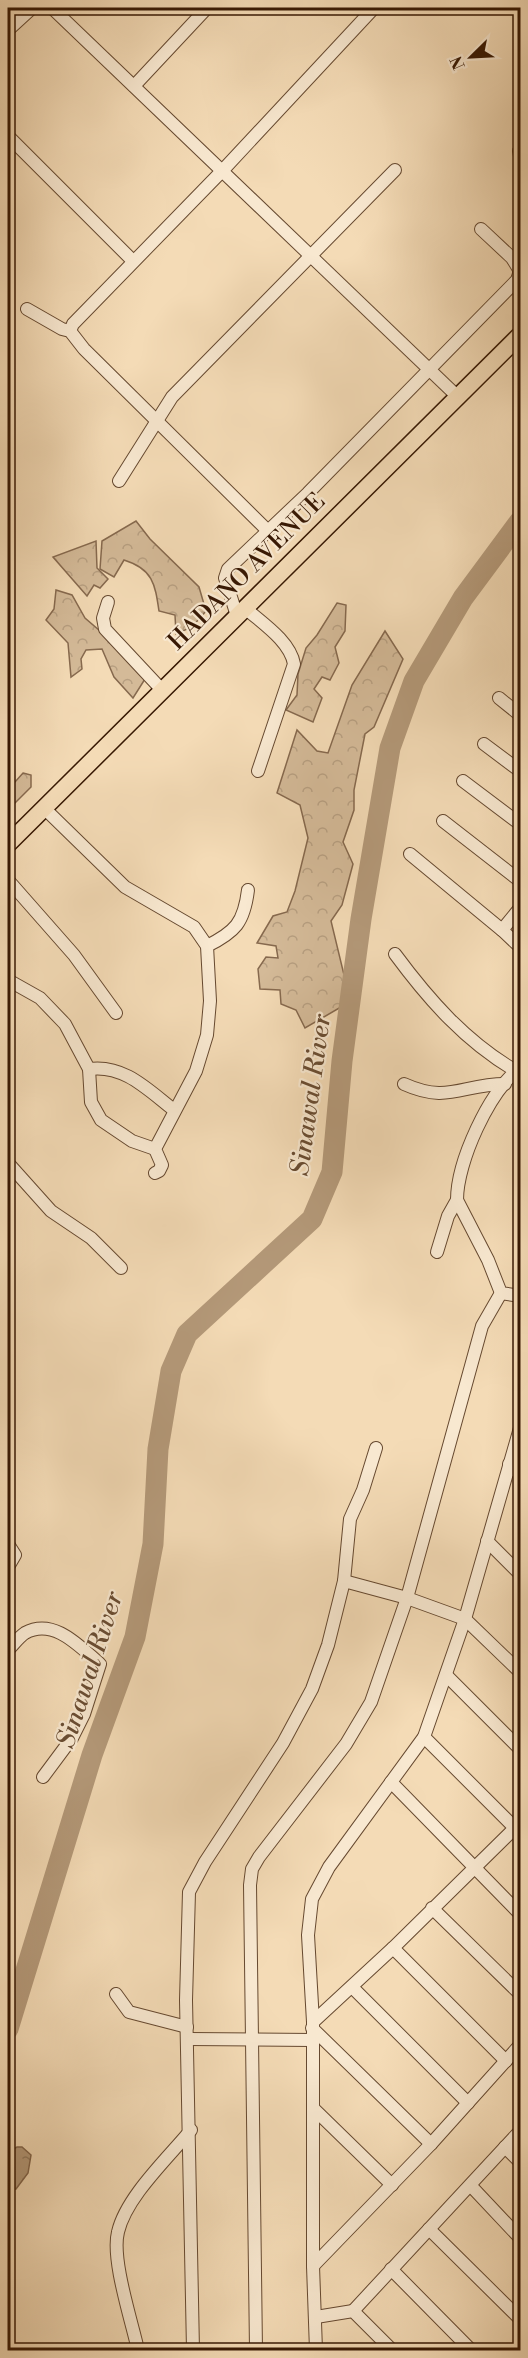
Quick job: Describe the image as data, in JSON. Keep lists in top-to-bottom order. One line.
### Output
{"streets":{"main road":["HADANO AVENUE"]},"water":["Sinawal River"],"north":"bottom left"}
